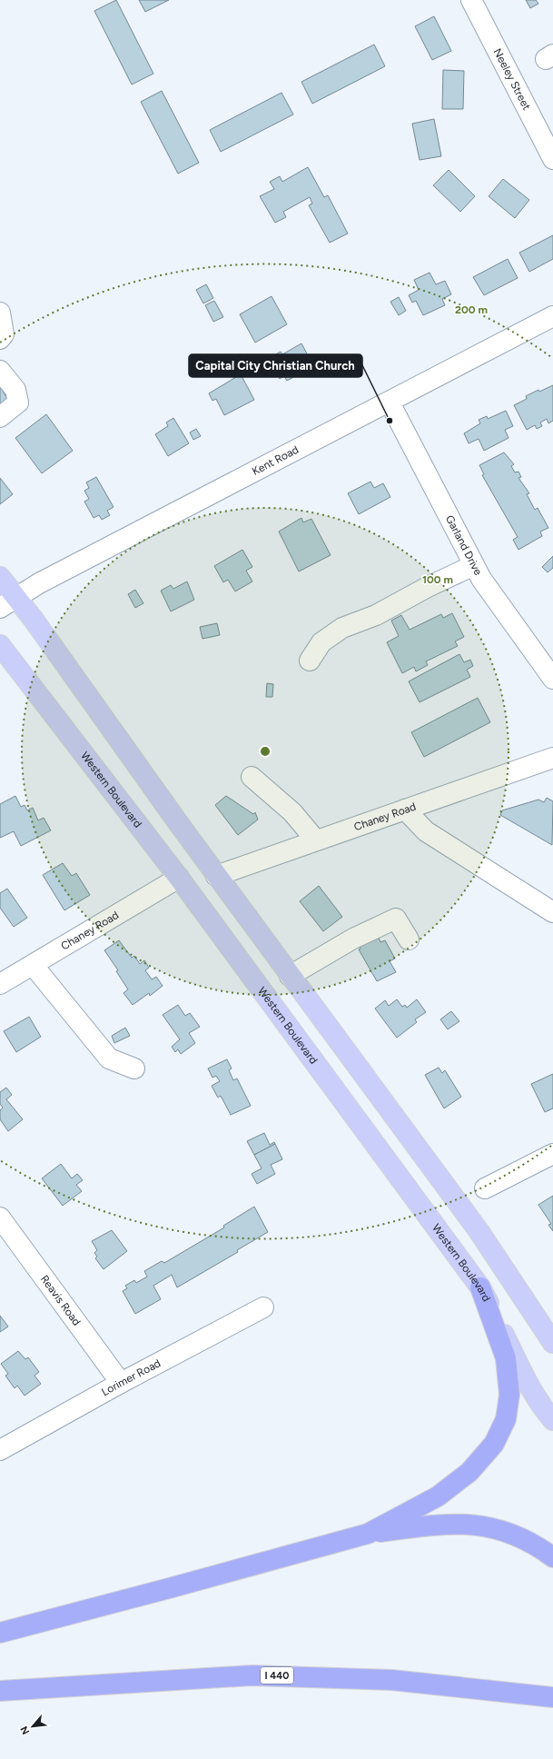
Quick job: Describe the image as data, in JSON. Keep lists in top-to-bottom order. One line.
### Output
{"streets":{"highway":["I 440"],"main road":["Western Boulevard"],"street":["Neeley Street","Kent Road","Garland Drive","Chaney Road","Reavis Road","Lorimer Road"]},"crossings":[["Kent Road","Garland Drive"],["Western Boulevard","Chaney Road"],["Reavis Road","Lorimer Road"]],"places":["Capital City Christian Church"],"north":"bottom left","rings":["200 m","100 m"]}
